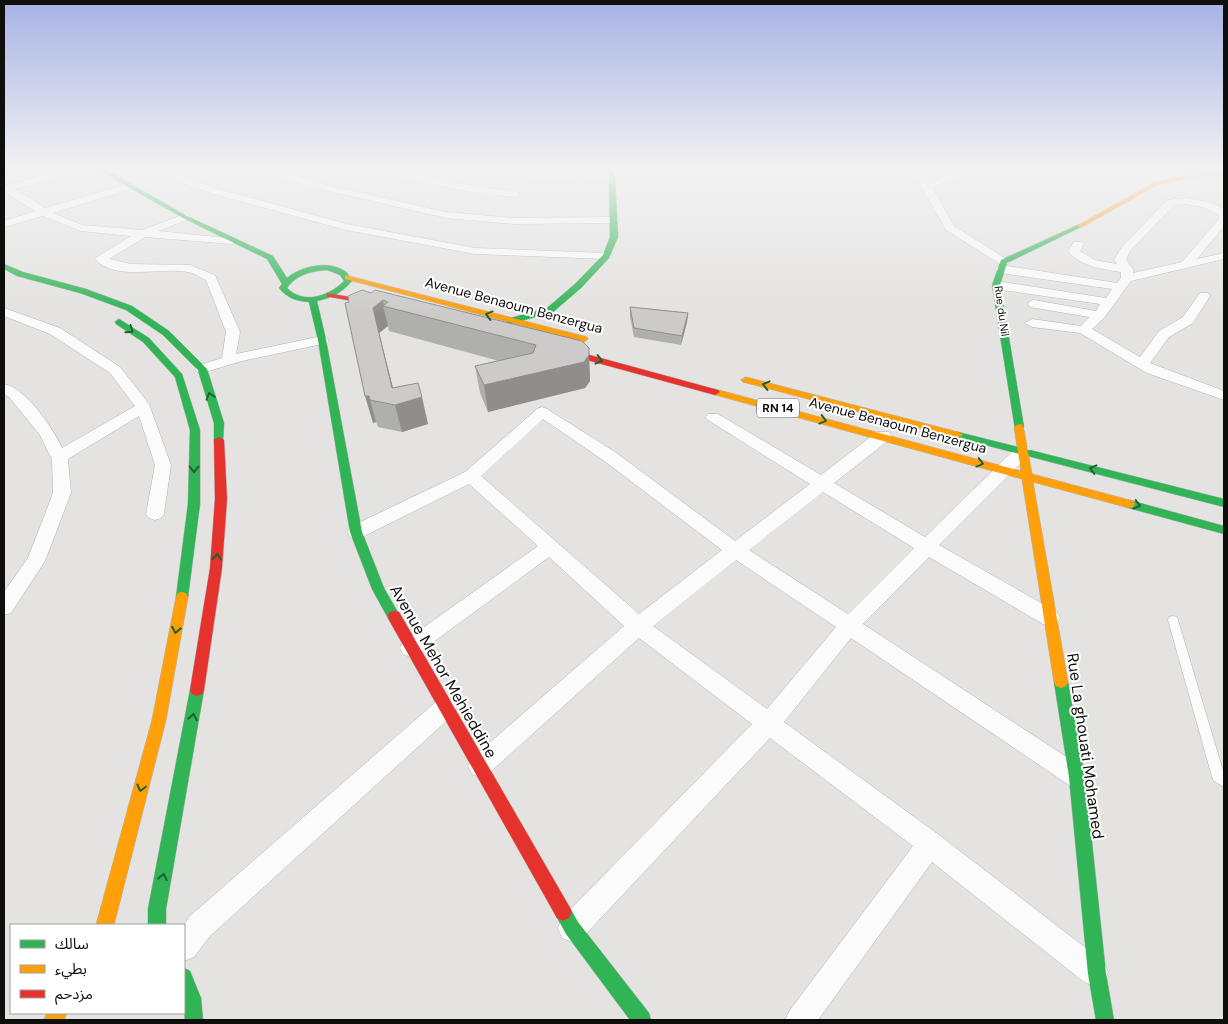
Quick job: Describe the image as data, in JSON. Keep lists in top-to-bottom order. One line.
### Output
{"streets":{"street":["Avenue Benaoum Benzergua","Rue du Nil","RN 14","Avenue Mehor Mehieddine","Rue La ghouati Mohamed"]},"crossings":[["Avenue Benaoum Benzergua","Rue du Nil"],["Avenue Benaoum Benzergua","Rue La ghouati Mohamed"],["Rue du Nil","Rue La ghouati Mohamed"]],"legend":["سالك","بطيء","مزدحم"]}
